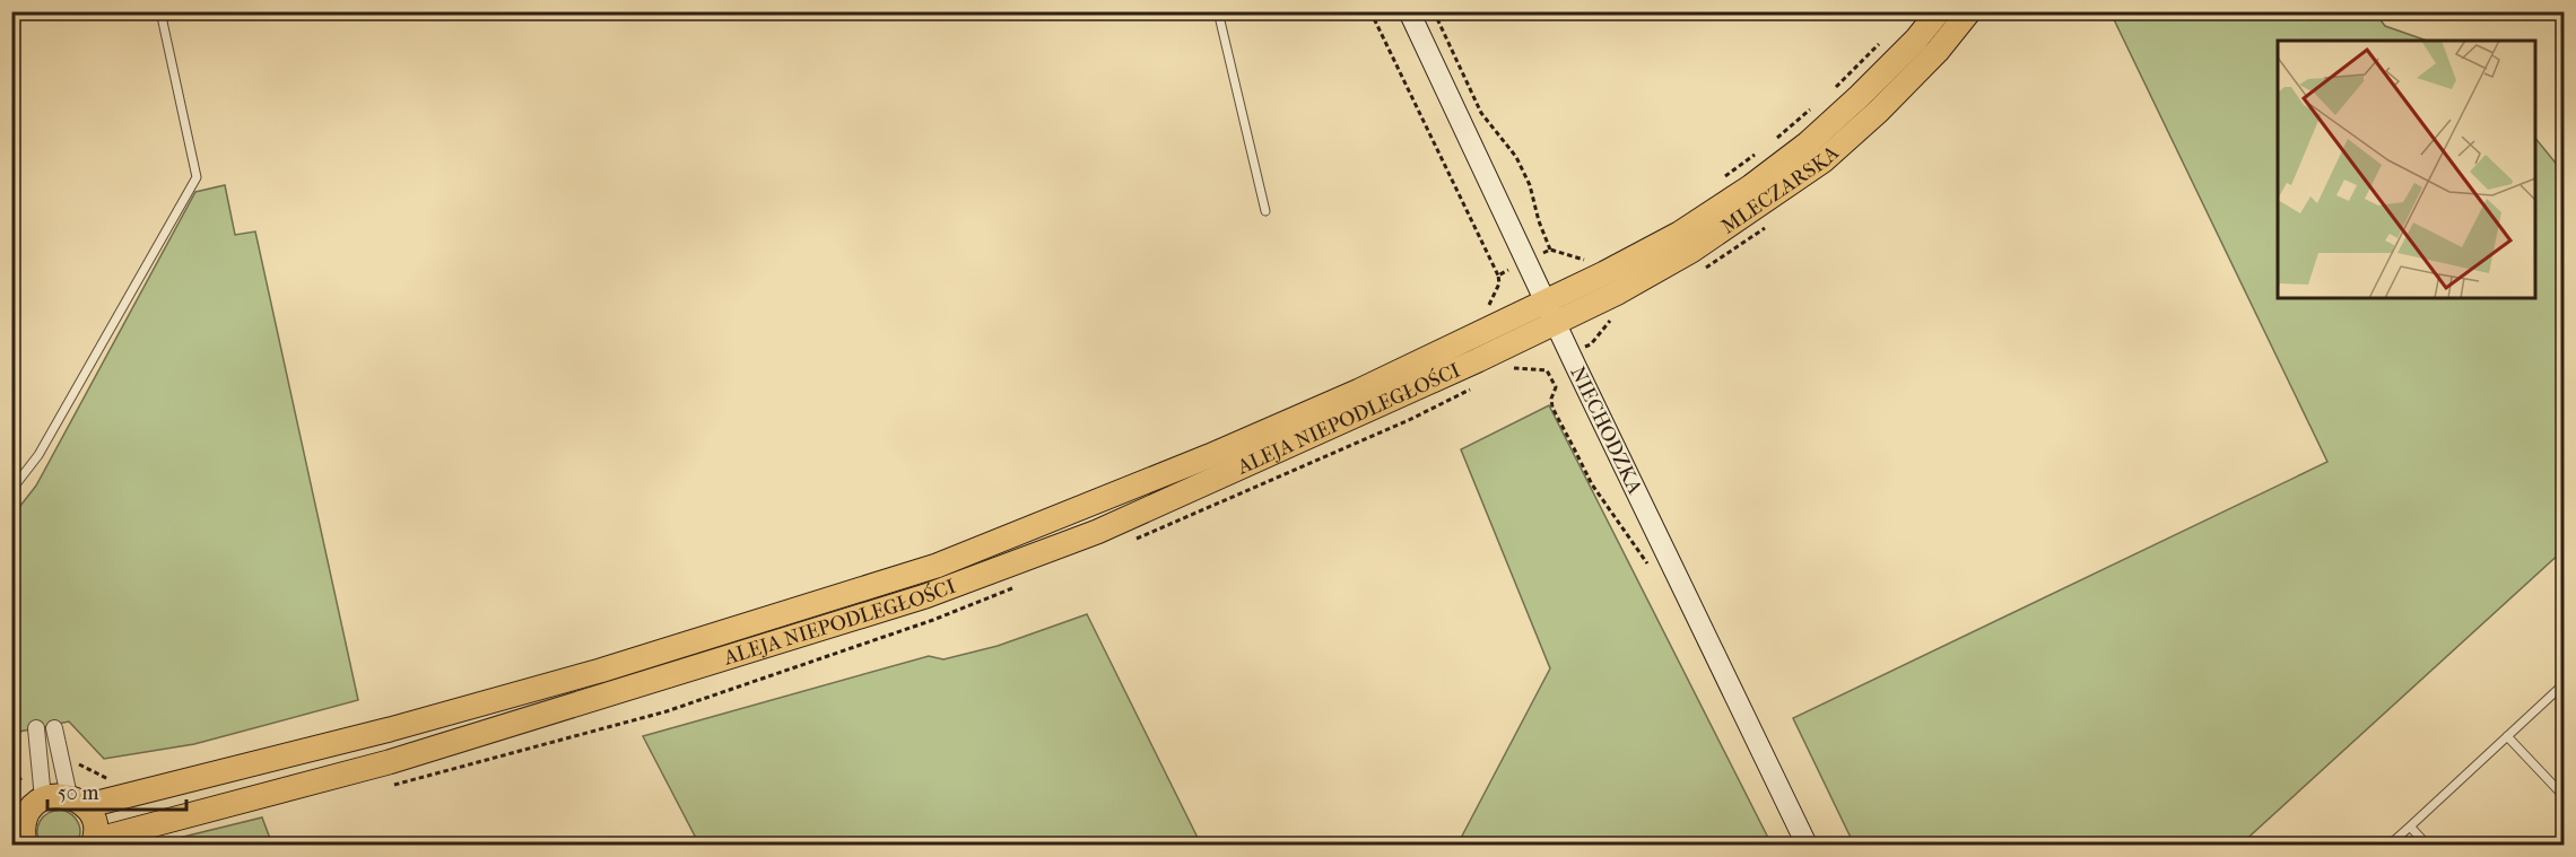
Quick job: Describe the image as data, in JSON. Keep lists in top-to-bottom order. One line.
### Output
{"streets":{"main road":["MLECZARSKA","ALEJA NIEPODLEGŁOŚCI"],"street":["NIECHODZKA"]},"crossings":[["MLECZARSKA","ALEJA NIEPODLEGŁOŚCI"],["MLECZARSKA","NIECHODZKA"],["ALEJA NIEPODLEGŁOŚCI","NIECHODZKA"]],"scale_bar":"50 m"}
